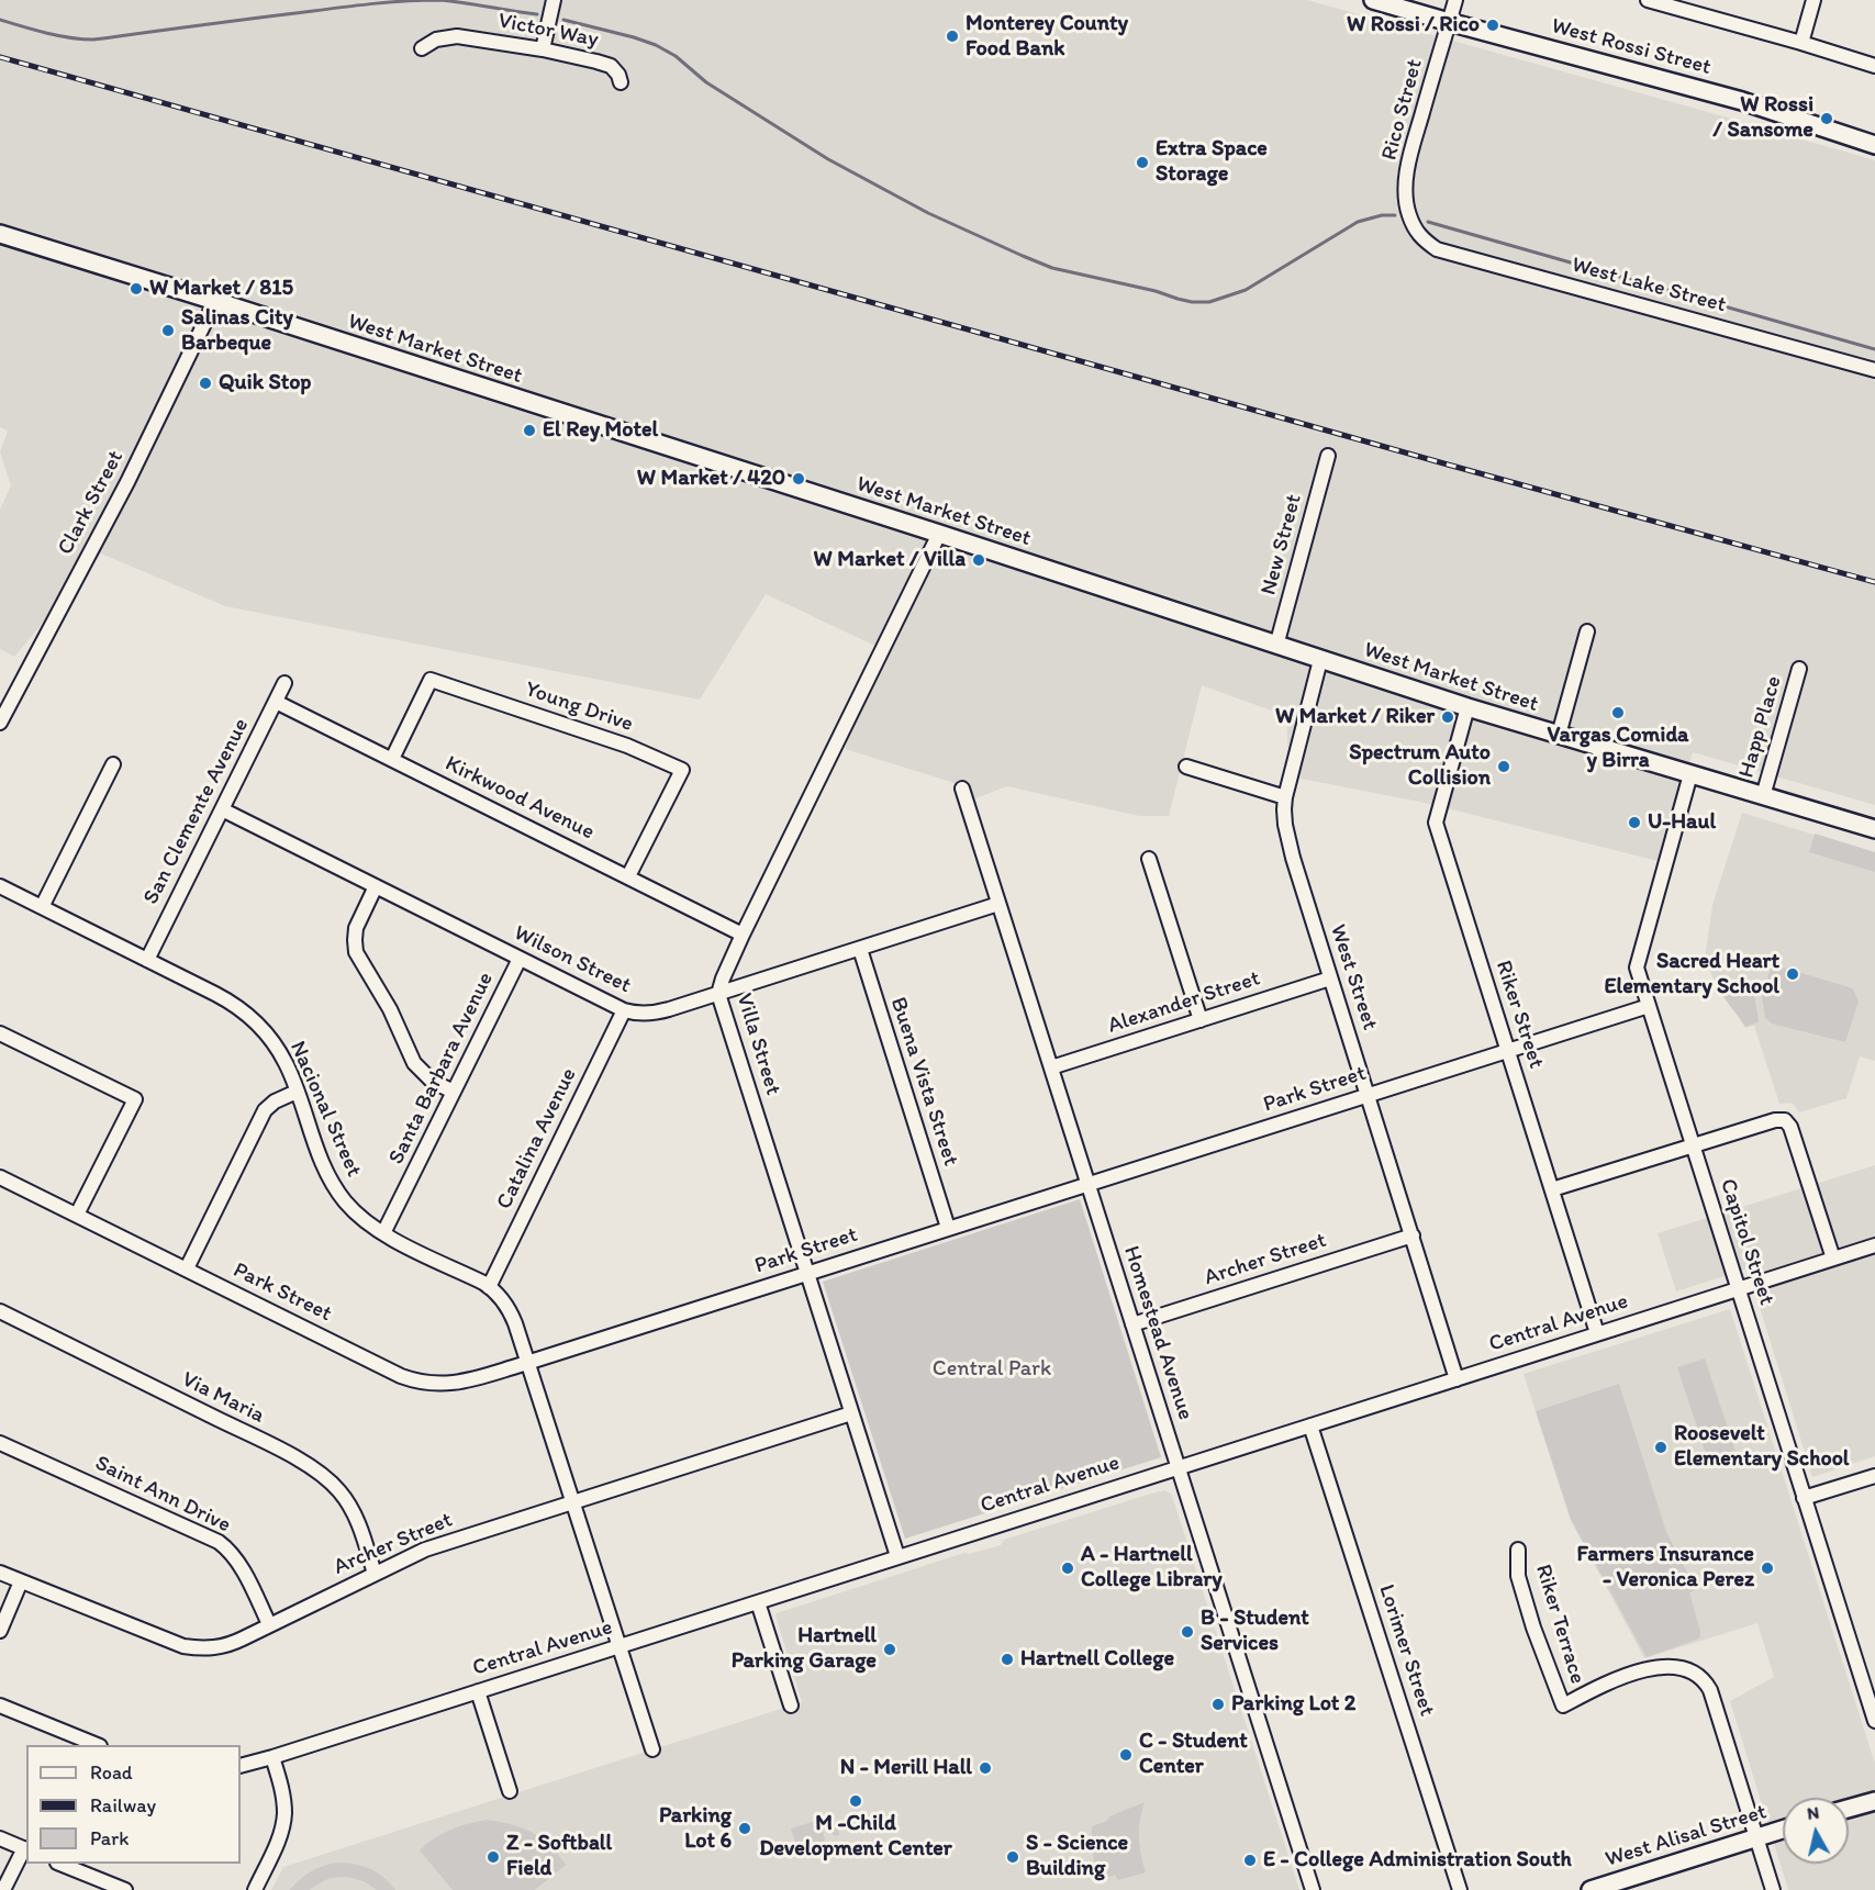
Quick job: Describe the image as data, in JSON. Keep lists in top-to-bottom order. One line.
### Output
{"streets":{"main road":["West Rossi Street","West Market Street","West Alisal Street"],"street":["Victor Way","Rico Street","West Lake Street","Clark Street","New Street","Young Drive","Happ Place","Kirkwood Avenue","San Clemente Avenue","Wilson Street","West Street","Alexander Street","Riker Street","Villa Street","Santa Barbara Avenue","Buena Vista Street","Park Street","Nacional Street","Catalina Avenue","Capitol Street","Archer Street","Central Avenue","Homestead Avenue","Via Maria","Saint Ann Drive","Riker Terrace","Lorimer Street"]},"crossings":[["West Rossi Street","Rico Street"],["Rico Street","West Lake Street"],["West Market Street","Clark Street"],["West Market Street","New Street"],["West Market Street","Happ Place"],["West Market Street","West Street"],["West Market Street","Riker Street"],["West Market Street","Villa Street"],["West Market Street","Capitol Street"],["Young Drive","Kirkwood Avenue"],["Kirkwood Avenue","San Clemente Avenue"],["Kirkwood Avenue","Villa Street"],["San Clemente Avenue","Wilson Street"],["San Clemente Avenue","Nacional Street"],["Wilson Street","Villa Street"],["Wilson Street","Santa Barbara Avenue"],["Wilson Street","Buena Vista Street"],["Wilson Street","Catalina Avenue"],["Wilson Street","Homestead Avenue"],["West Street","Alexander Street"],["West Street","Park Street"],["West Street","Archer Street"],["West Street","Central Avenue"],["Alexander Street","Homestead Avenue"],["Riker Street","Park Street"],["Riker Street","Central Avenue"],["Villa Street","Park Street"],["Villa Street","Archer Street"],["Villa Street","Central Avenue"],["Santa Barbara Avenue","Nacional Street"],["Buena Vista Street","Park Street"],["Park Street","Nacional Street"],["Park Street","Capitol Street"],["Park Street","Homestead Avenue"],["Nacional Street","Catalina Avenue"],["Nacional Street","Archer Street"],["Nacional Street","Central Avenue"],["Capitol Street","Central Avenue"],["Archer Street","Homestead Avenue"],["Archer Street","Via Maria"],["Archer Street","Saint Ann Drive"],["Central Avenue","Homestead Avenue"],["Central Avenue","Lorimer Street"],["Riker Terrace","West Alisal Street"]],"parks":["Central Park"],"places":["W Rossi / Rico","Monterey County Food Bank","W Rossi / Sansome","Extra Space Storage","W Market / 815","Salinas City Barbeque","Quik Stop","El Rey Motel","W Market / 420","W Market / Villa","Vargas Comida y Birra","W Market / Riker","Spectrum Auto Collision","U-Haul","Sacred Heart Elementary School","Roosevelt Elementary School","A - Hartnell College Library","Farmers Insurance - Veronica Perez","B - Student Services","Hartnell Parking Garage","Hartnell College","Parking Lot 2","C - Student Center","N - Merill Hall","M -Child Development Center","Parking Lot 6","Z - Softball Field","S - Science Building","E - College Administration South"],"legend":["Road","Railway","Park"],"north":"top"}
